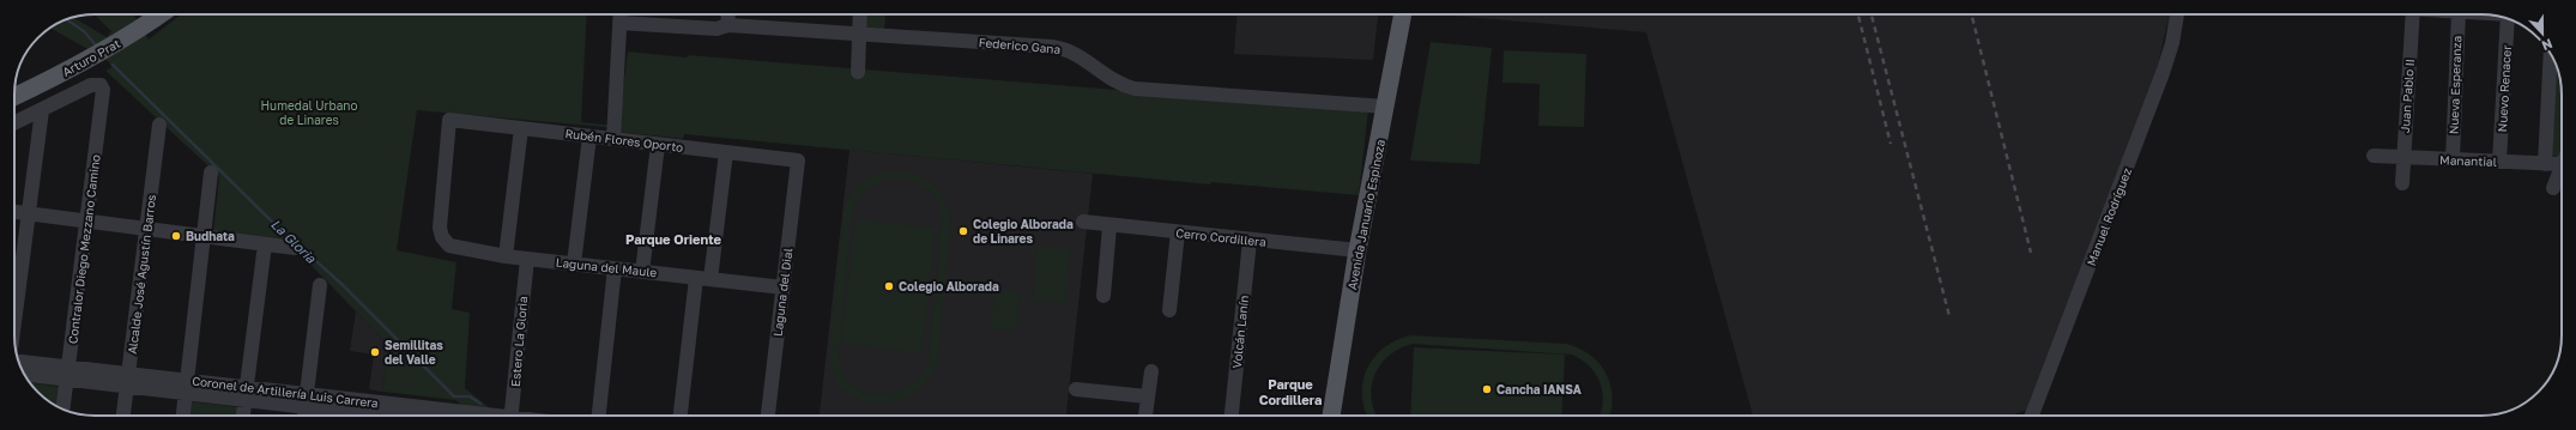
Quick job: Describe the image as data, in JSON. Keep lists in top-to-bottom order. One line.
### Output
{"streets":{"main road":["Arturo Prat","Avenida Januario Espinoza"],"street":["Federico Gana","Nueva Esperanza","Nuevo Renacer","Juan Pablo II","Rubén Flores Oporto","Manantial","Manuel Rodríguez","Cerro Cordillera","Contralor Diego Mezzano Camino","Laguna del Maule","Alcalde José Agustín Barros","Laguna del Dial","Volcán Lanín","Estero La Gloria","Coronel de Artillería Luis Carrera"]},"crossings":[["Federico Gana","Avenida Januario Espinoza"],["Nueva Esperanza","Manantial"],["Nuevo Renacer","Manantial"],["Juan Pablo II","Manantial"],["Rubén Flores Oporto","Laguna del Maule"],["Rubén Flores Oporto","Laguna del Dial"],["Avenida Januario Espinoza","Cerro Cordillera"],["Cerro Cordillera","Volcán Lanín"],["Contralor Diego Mezzano Camino","Coronel de Artillería Luis Carrera"],["Laguna del Maule","Laguna del Dial"],["Laguna del Maule","Estero La Gloria"],["Alcalde José Agustín Barros","Coronel de Artillería Luis Carrera"]],"districts":["Parque Oriente","Parque Cordillera"],"water":["La Gloria"],"parks":["Humedal Urbano de Linares"],"places":["Colegio Alborada de Linares","Budhata","Colegio Alborada","Semillitas del Valle","Cancha IANSA"],"north":"bottom"}
